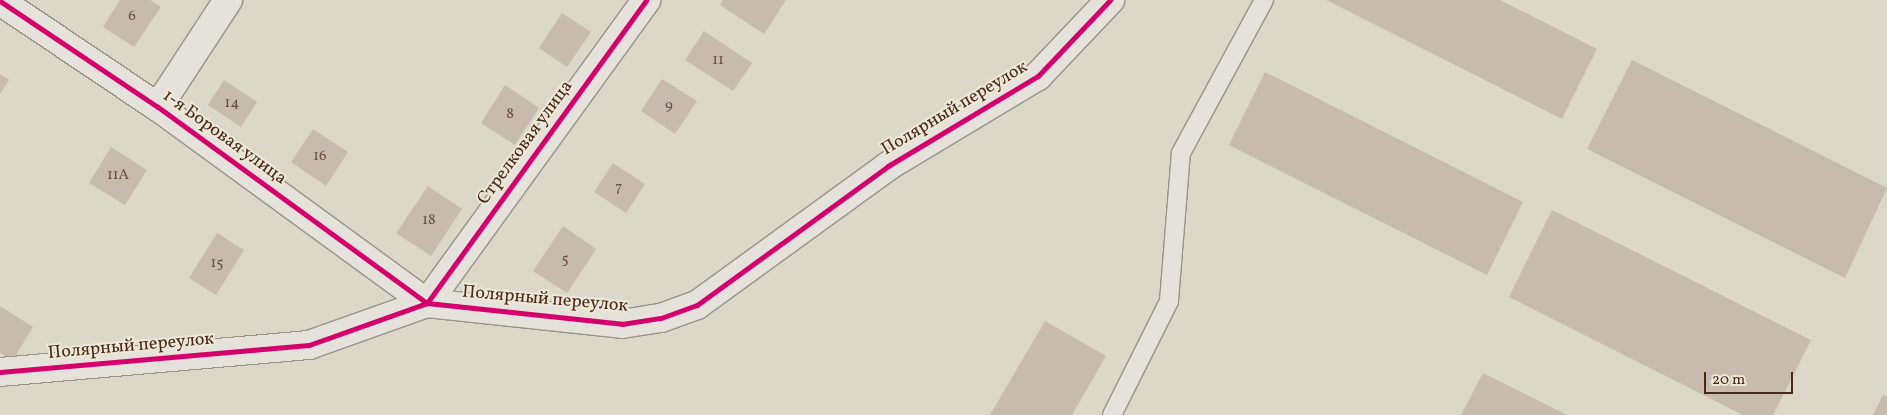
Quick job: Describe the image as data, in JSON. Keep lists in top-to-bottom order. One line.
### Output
{"streets":{"street":["Полярный переулок","1-я Боровая улица","Стрелковая улица"]},"crossings":[["Полярный переулок","1-я Боровая улица"],["Полярный переулок","Стрелковая улица"],["1-я Боровая улица","Стрелковая улица"]],"house_numbers":["6","11","14","9","8","16","11А","7","18","5","15"],"scale_bar":"20 m"}
